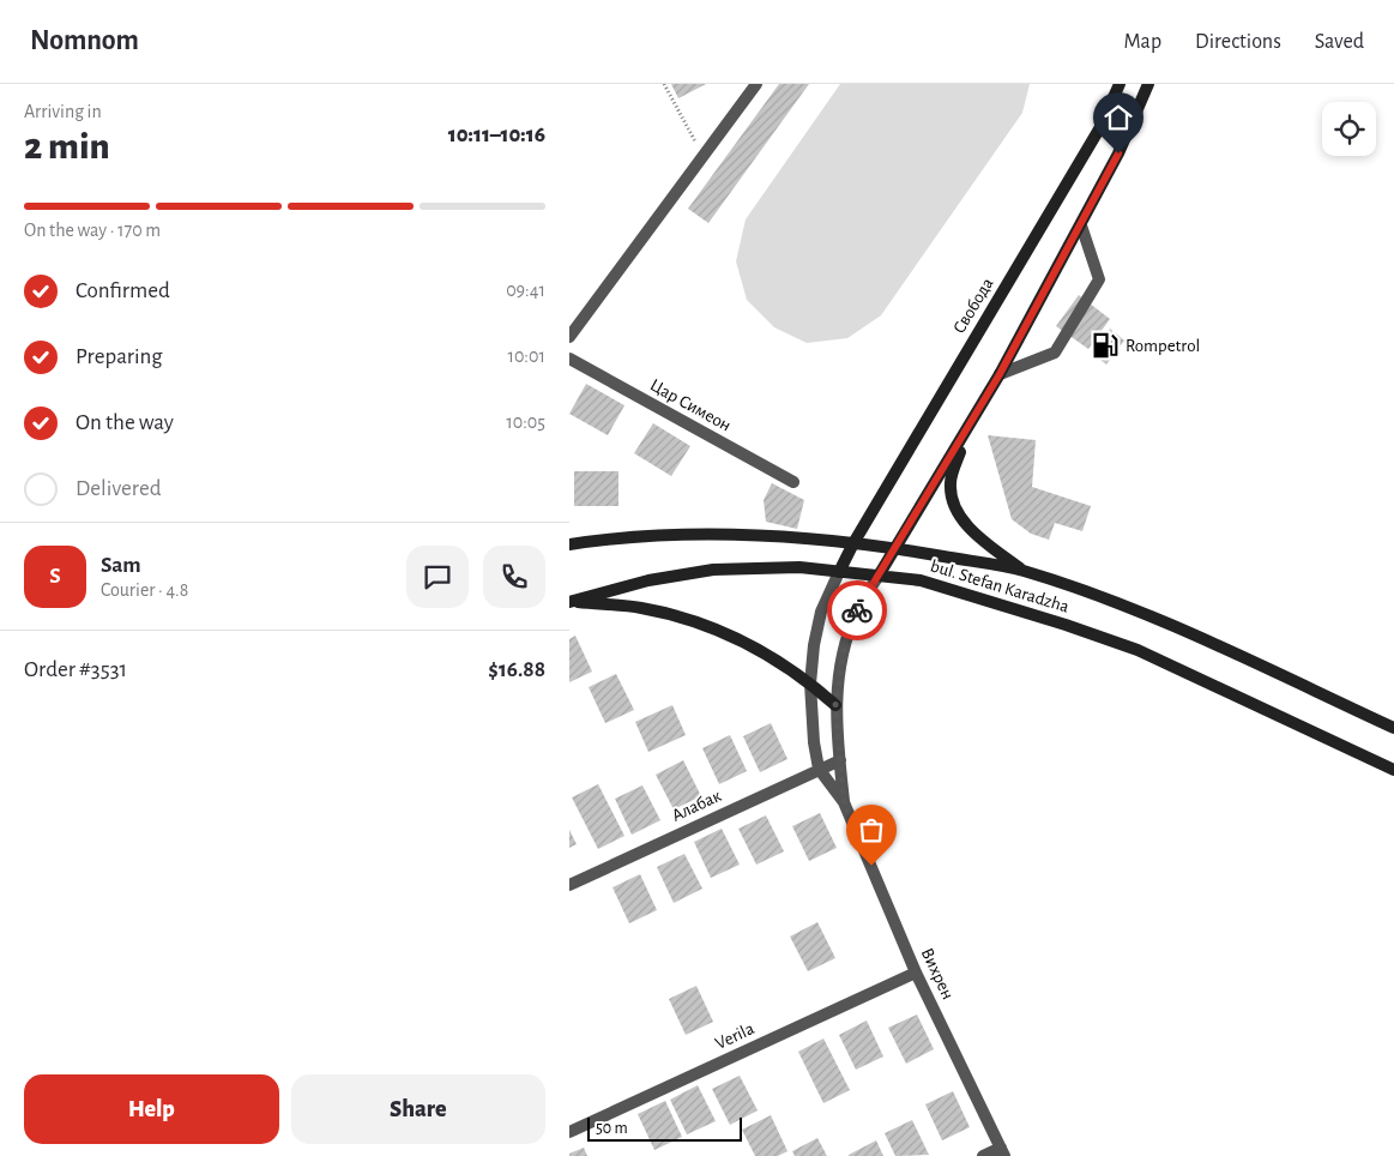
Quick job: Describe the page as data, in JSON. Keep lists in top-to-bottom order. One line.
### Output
{"streets":{"street":["Свобода","Цар Симеон","bul. Stefan Karadzha","Алабак","Вихрен","Verila"]},"crossings":[["Свобода","bul. Stefan Karadzha"],["Вихрен","Verila"]],"places":{"fuel station":["Rompetrol"]},"scale_bar":"50 m","page":{"header":"Nomnom","nav":["Map","Directions","Saved"],"heading":["2 min","Arriving in","10:11–10:16"],"panel":["Sam","Courier · 4.8","Order #3531","$16.88"],"bar":"On the way · 170 m","list":[["Confirmed","09:41"],["Preparing","10:01"],["On the way","10:05"],"Delivered"],"round":"S","buttons":["Help","Share"],"scale":"50 m"}}
